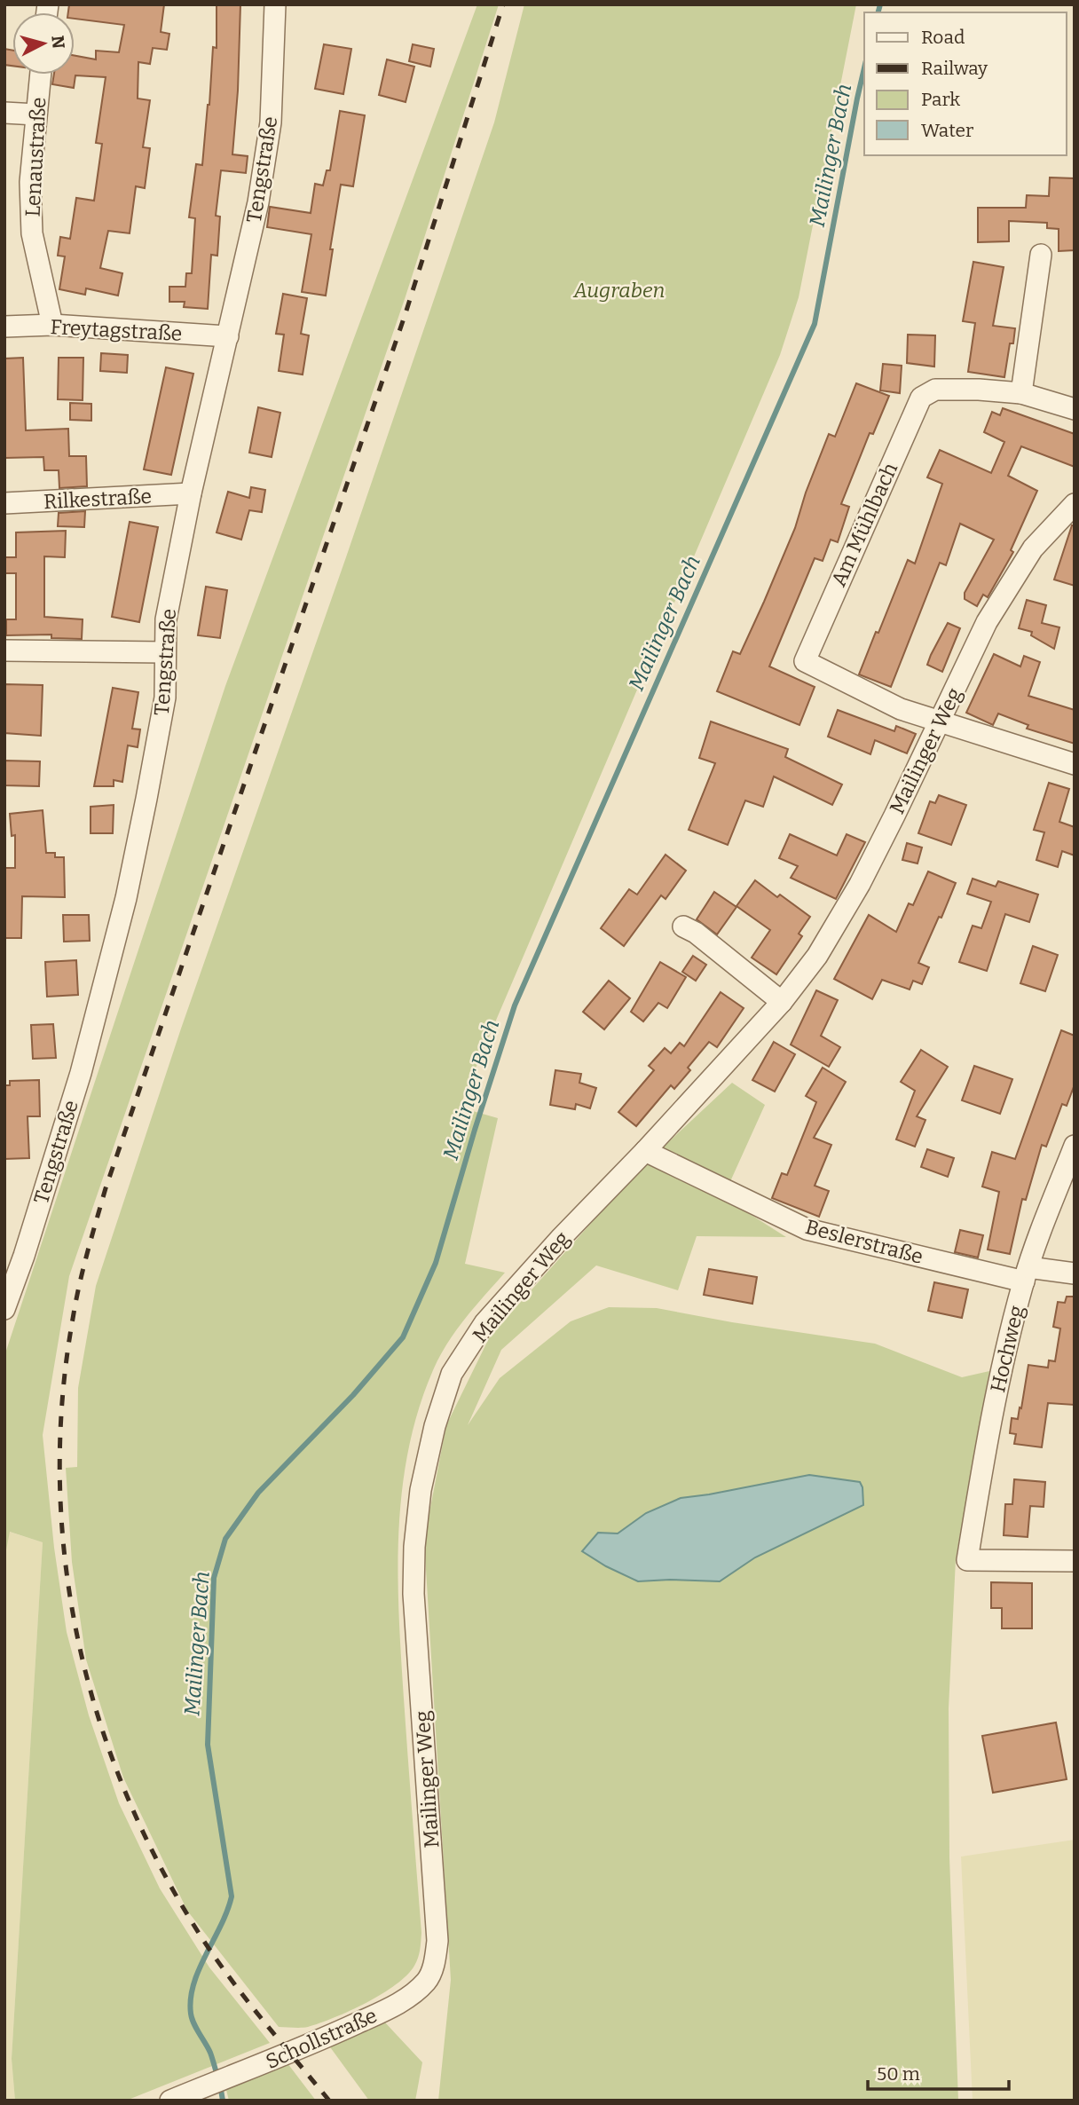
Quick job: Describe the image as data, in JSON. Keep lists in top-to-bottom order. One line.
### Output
{"streets":{"street":["Lenaustraße","Tengstraße","Freytagstraße","Rilkestraße","Am Mühlbach","Mailinger Weg","Beslerstraße","Hochweg","Schollstraße"]},"crossings":[["Lenaustraße","Freytagstraße"],["Tengstraße","Freytagstraße"],["Tengstraße","Rilkestraße"],["Am Mühlbach","Mailinger Weg"],["Mailinger Weg","Beslerstraße"],["Mailinger Weg","Schollstraße"],["Beslerstraße","Hochweg"]],"water":["Mailinger Bach"],"parks":["Augraben"],"legend":["Road","Railway","Park","Water"],"scale_bar":"50 m","north":"right"}
